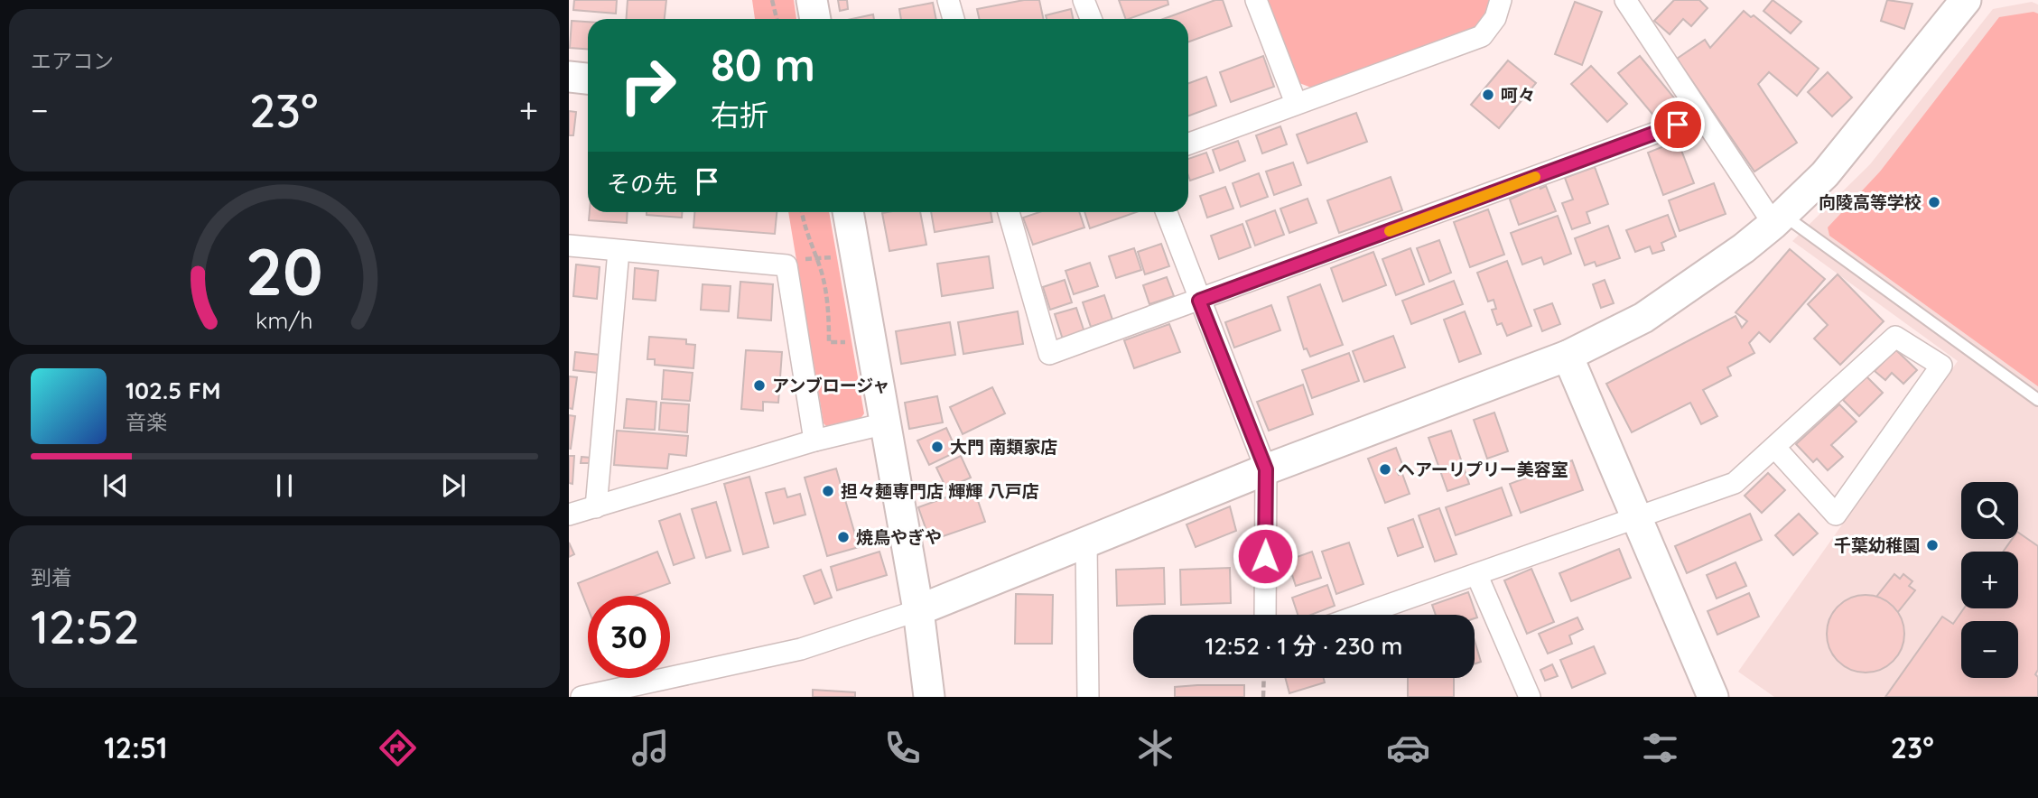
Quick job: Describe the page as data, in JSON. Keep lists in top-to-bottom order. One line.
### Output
{"places":["呵々","向陵高等学校","アンブロージャ","大門 南類家店","ヘアーリプリー美容室","担々麺専門店 輝輝 八戸店","焼鳥やぎや","千葉幼稚園"],"page":{"tile":["エアコン",["到着","12:52"]],"turn":["80 m","右折"],"heat":["−","23°","+"],"then":"その先","song":["102.5 FM","音楽"],"map_buttons":["+","−"],"limit":"30","trip":"12:52 · 1 分 · 230 m","tabs":["12:51","23°"],"gauge":["20","km/h"]}}
